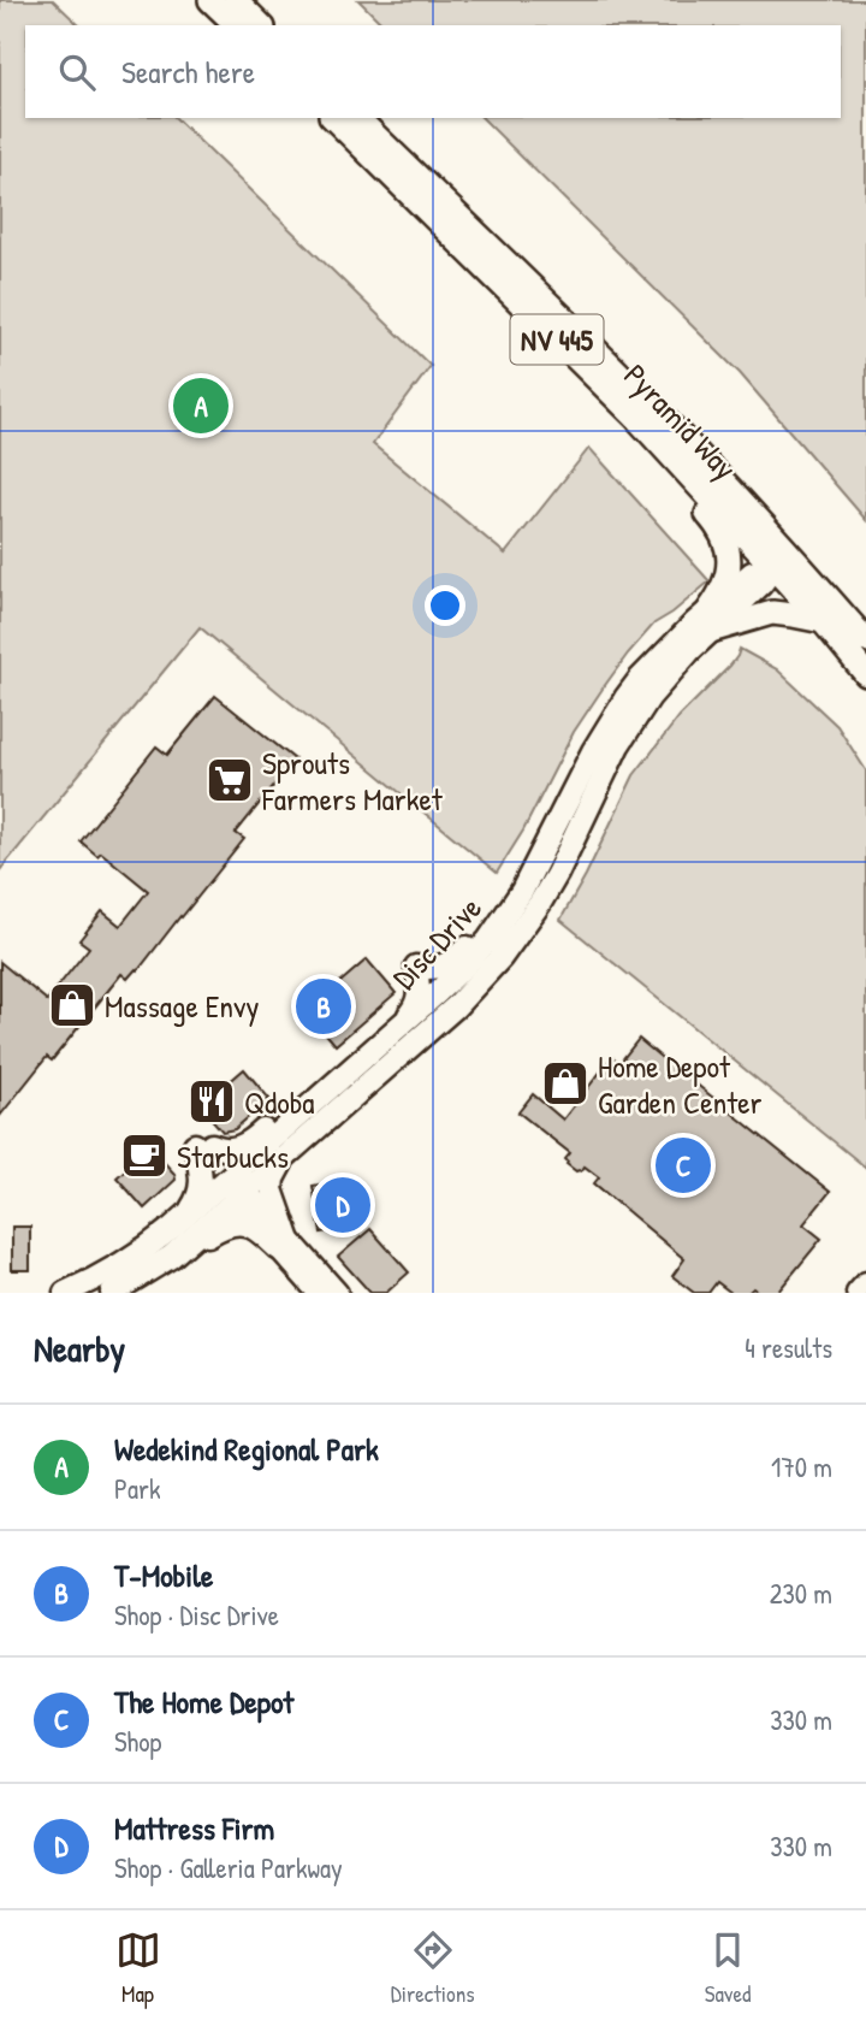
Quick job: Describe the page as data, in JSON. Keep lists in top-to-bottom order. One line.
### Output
{"streets":{"main road":["NV 445","Pyramid Way","Disc Drive"]},"crossings":[["Pyramid Way","Disc Drive"]],"places":{"supermarket":["Sprouts Farmers Market"],"shop":["Massage Envy","Home Depot Garden Center"],"restaurant":["Qdoba"],"cafe":["Starbucks"]},"page":{"search":"Search here","pins":["A","B","C","D"],"heading":["Nearby","4 results"],"list":[{"mark":"A","name":"Wedekind Regional Park","note":"Park","value":"170 m"},{"mark":"B","name":"T-Mobile","note":"Shop · Disc Drive","value":"230 m"},{"mark":"C","name":"The Home Depot","note":"Shop","value":"330 m"},{"mark":"D","name":"Mattress Firm","note":"Shop · Galleria Parkway","value":"330 m"}],"nav":["Map","Directions","Saved"]}}
